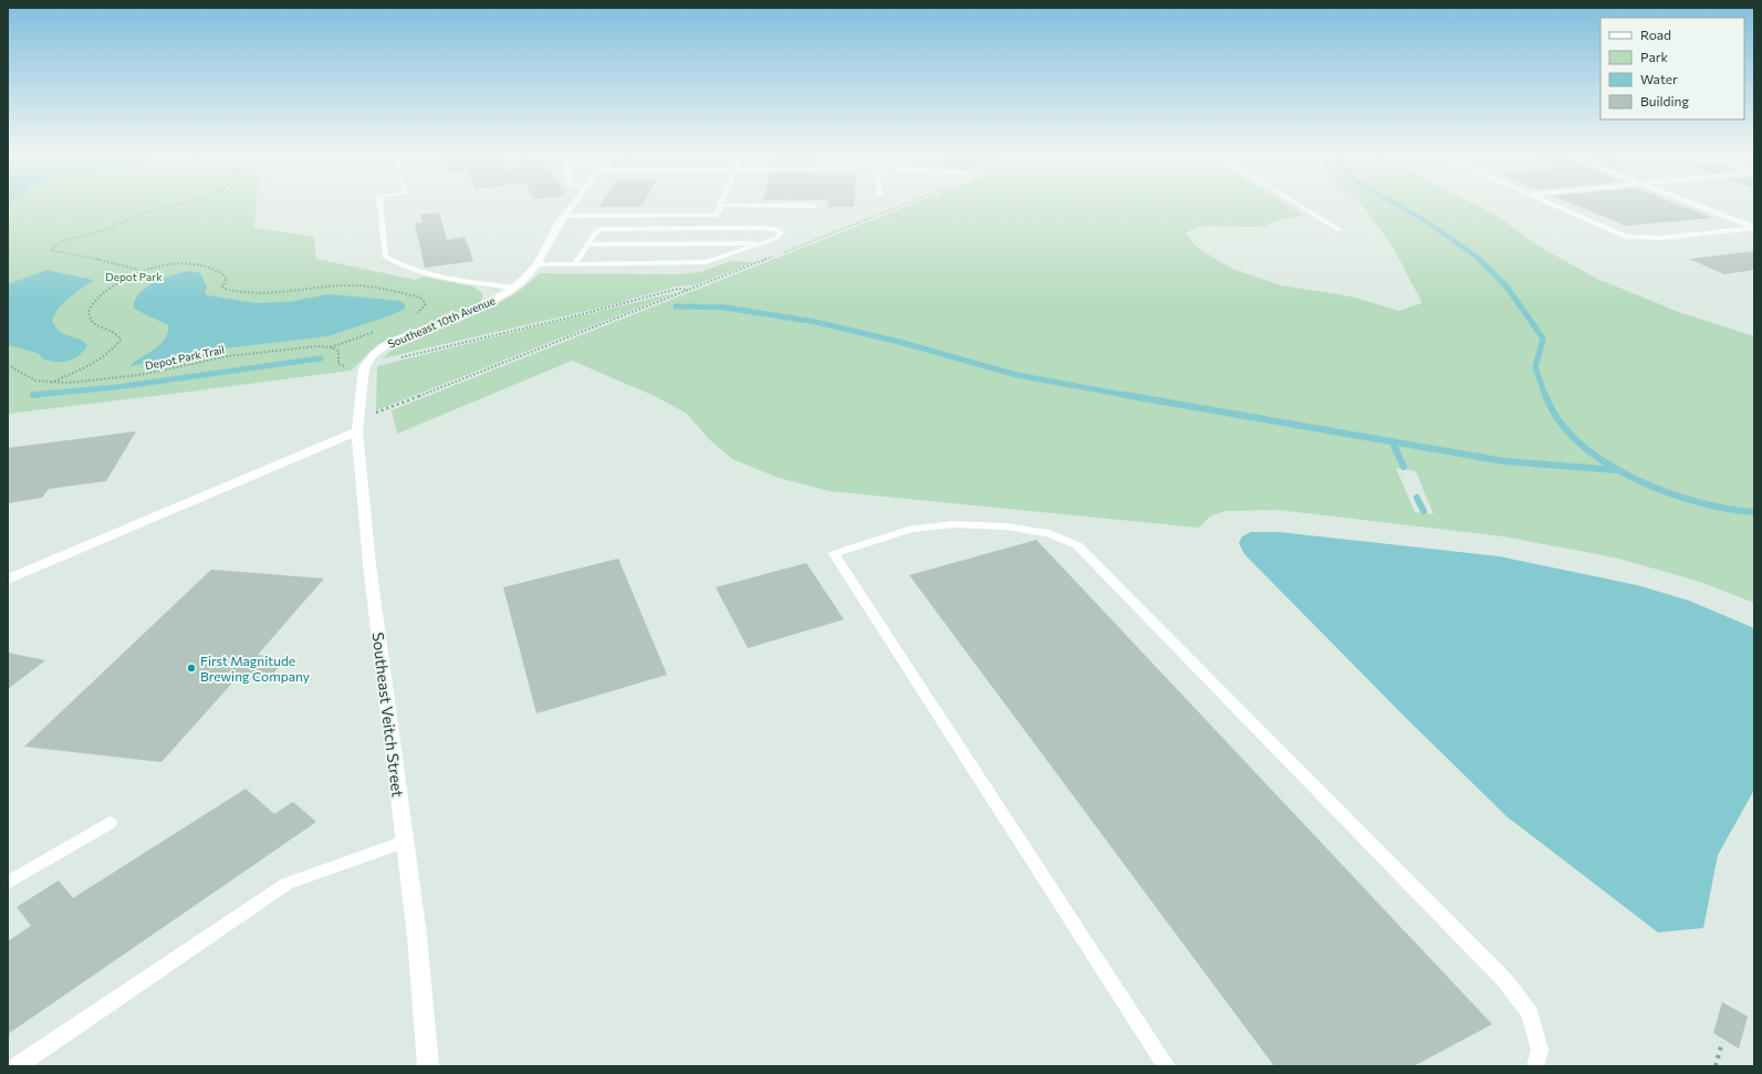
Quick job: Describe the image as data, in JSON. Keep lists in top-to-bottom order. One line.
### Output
{"streets":{"street":["Southeast 10th Avenue","Southeast Veitch Street"],"path":["Depot Park Trail"]},"crossings":[["Southeast 10th Avenue","Southeast Veitch Street"]],"parks":["Depot Park"],"places":["First Magnitude Brewing Company"],"legend":["Road","Park","Water","Building"]}
